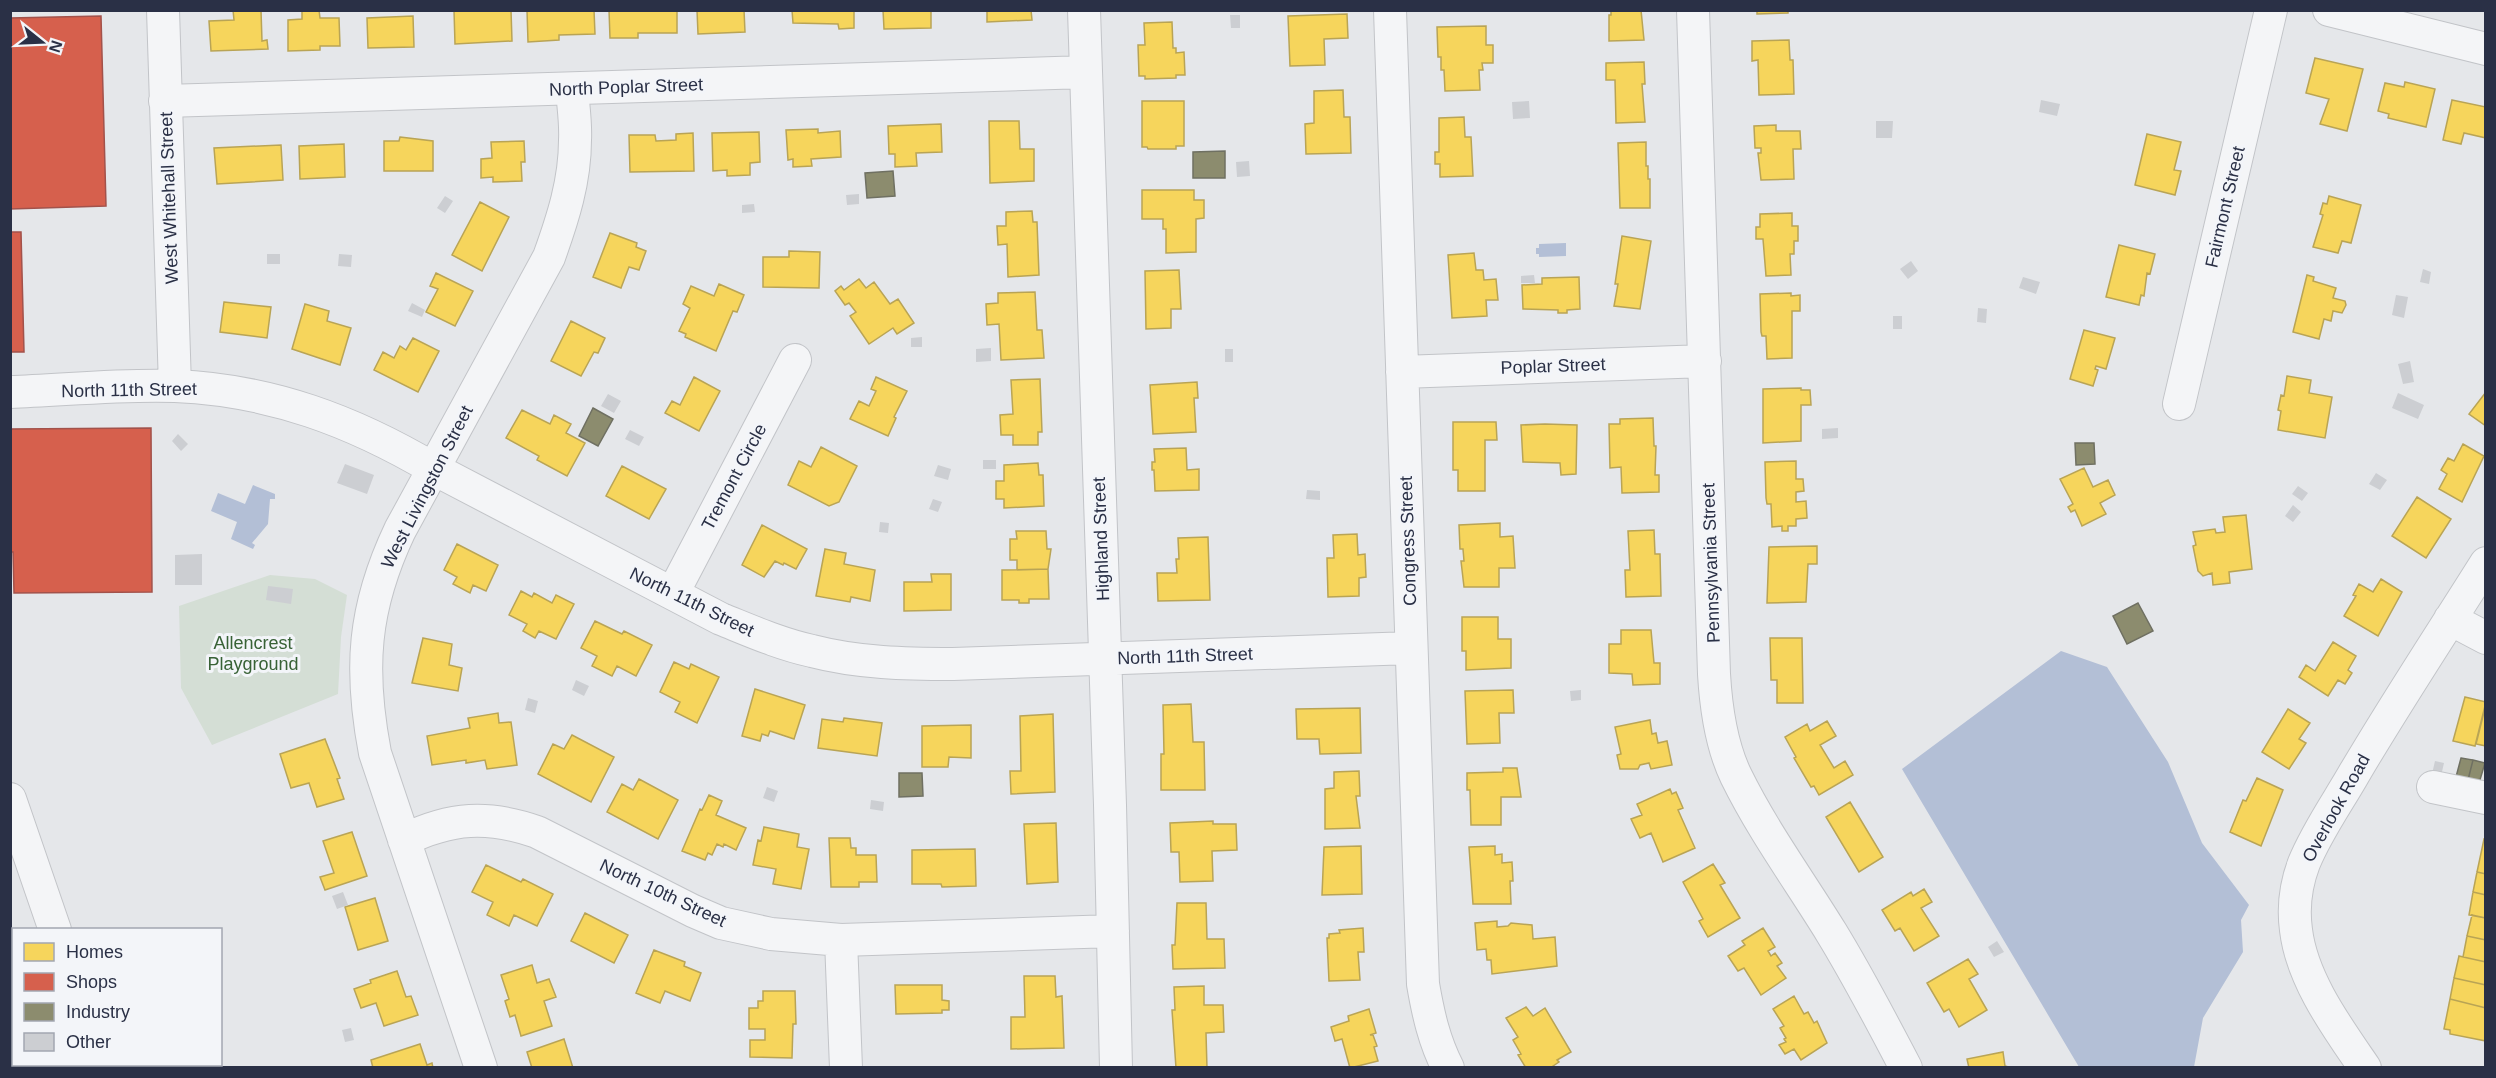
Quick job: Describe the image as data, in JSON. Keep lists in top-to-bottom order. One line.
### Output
{"streets":{"street":["North Poplar Street","West Whitehall Street","Fairmont Street","Poplar Street","North 11th Street","Tremont Circle","West Livingston Street","Highland Street","Congress Street","Pennsylvania Street","Overlook Road","North 10th Street"]},"crossings":[["North Poplar Street","West Whitehall Street"],["North Poplar Street","West Livingston Street"],["North Poplar Street","Highland Street"],["West Whitehall Street","North 11th Street"],["Poplar Street","Congress Street"],["Poplar Street","Pennsylvania Street"],["North 11th Street","Tremont Circle"],["North 11th Street","West Livingston Street"],["North 11th Street","Highland Street"],["North 11th Street","Congress Street"],["West Livingston Street","North 10th Street"],["Highland Street","North 10th Street"]],"parks":["Allencrest Playground"],"legend":["Homes","Shops","Industry","Other"],"north":"right"}
